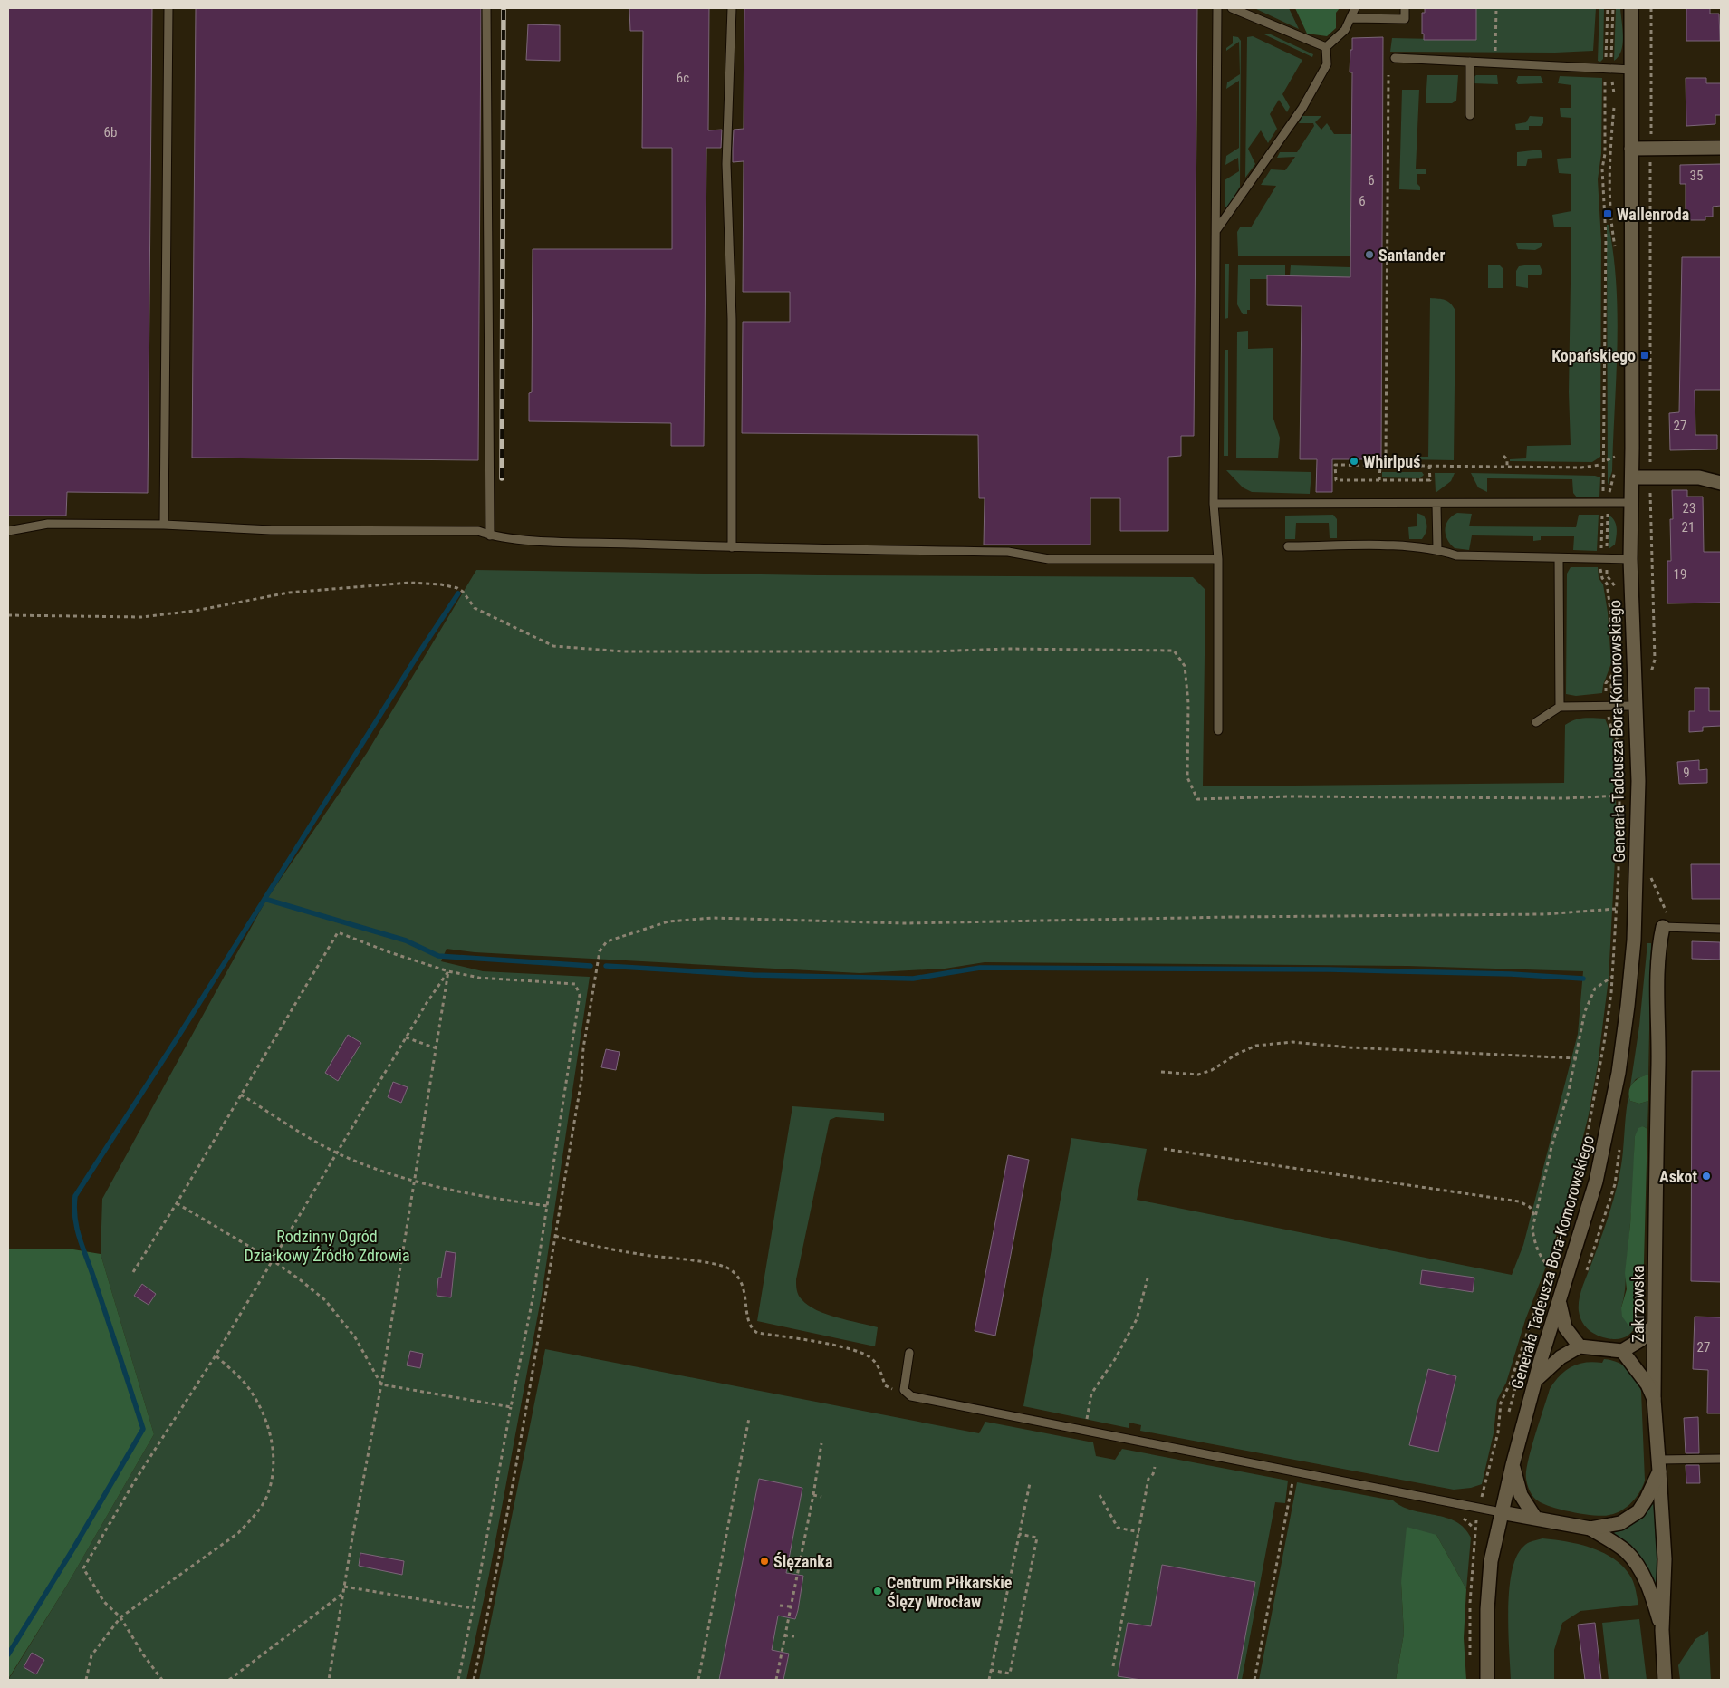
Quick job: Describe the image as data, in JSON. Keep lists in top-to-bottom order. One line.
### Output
{"streets":{"street":["Generała Tadeusza Bora-Komorowskiego","Zakrzowska"]},"parks":["Rodzinny Ogród Działkowy Źródło Zdrowia"],"places":{"transit":["Wallenroda","Kopańskiego"],"other":["Santander","Whirlpuś","Askot","Ślęzanka","Centrum Piłkarskie Ślęzy Wrocław"]},"house_numbers":["6c","6b","35","6","6","27","23","21","19","9","27"]}
